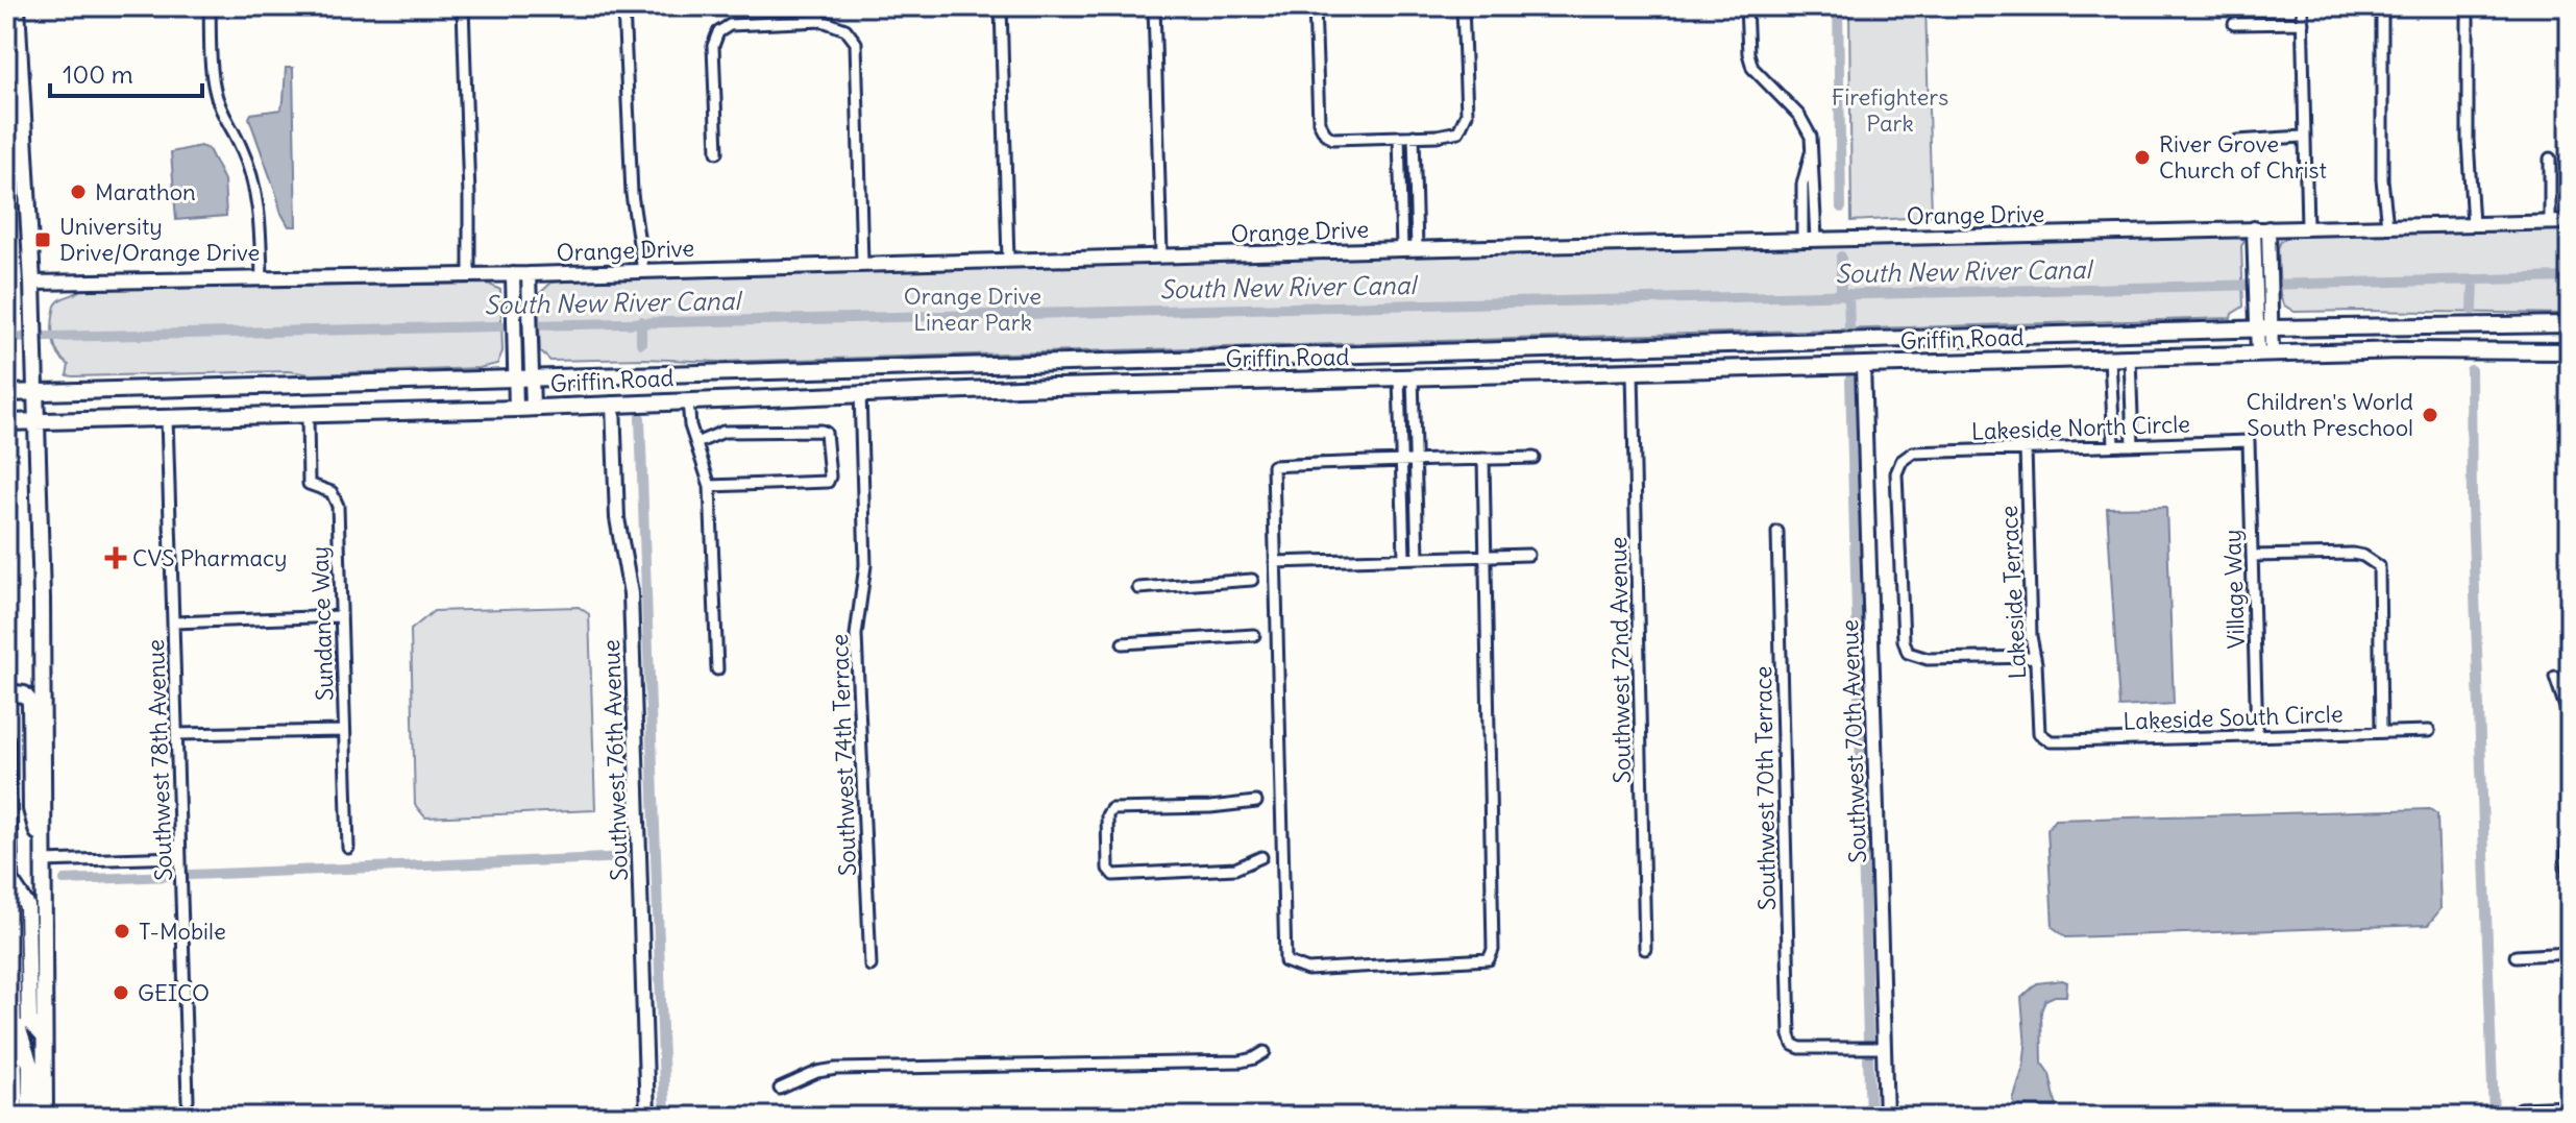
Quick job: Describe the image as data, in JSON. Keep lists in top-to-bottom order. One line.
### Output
{"streets":{"main road":["Griffin Road"],"street":["Orange Drive","Lakeside North Circle","Village Way","Lakeside Terrace","Sundance Way","Southwest 72nd Avenue","Lakeside South Circle","Southwest 70th Avenue","Southwest 74th Terrace","Southwest 78th Avenue","Southwest 76th Avenue","Southwest 70th Terrace"]},"crossings":[["Griffin Road","Sundance Way"],["Griffin Road","Southwest 72nd Avenue"],["Griffin Road","Southwest 70th Avenue"],["Griffin Road","Southwest 74th Terrace"],["Griffin Road","Southwest 78th Avenue"],["Griffin Road","Southwest 76th Avenue"],["Lakeside North Circle","Village Way"],["Lakeside North Circle","Lakeside Terrace"],["Village Way","Lakeside South Circle"],["Lakeside Terrace","Lakeside South Circle"],["Southwest 70th Avenue","Southwest 70th Terrace"]],"water":["South New River Canal"],"parks":["Firefighters Park","Orange Drive Linear Park"],"places":{"other":["River Grove Church of Christ","Marathon","Children's World South Preschool","T-Mobile","GEICO"],"transit":["University Drive/Orange Drive"],"health":["CVS Pharmacy"]},"scale_bar":"100 m"}
